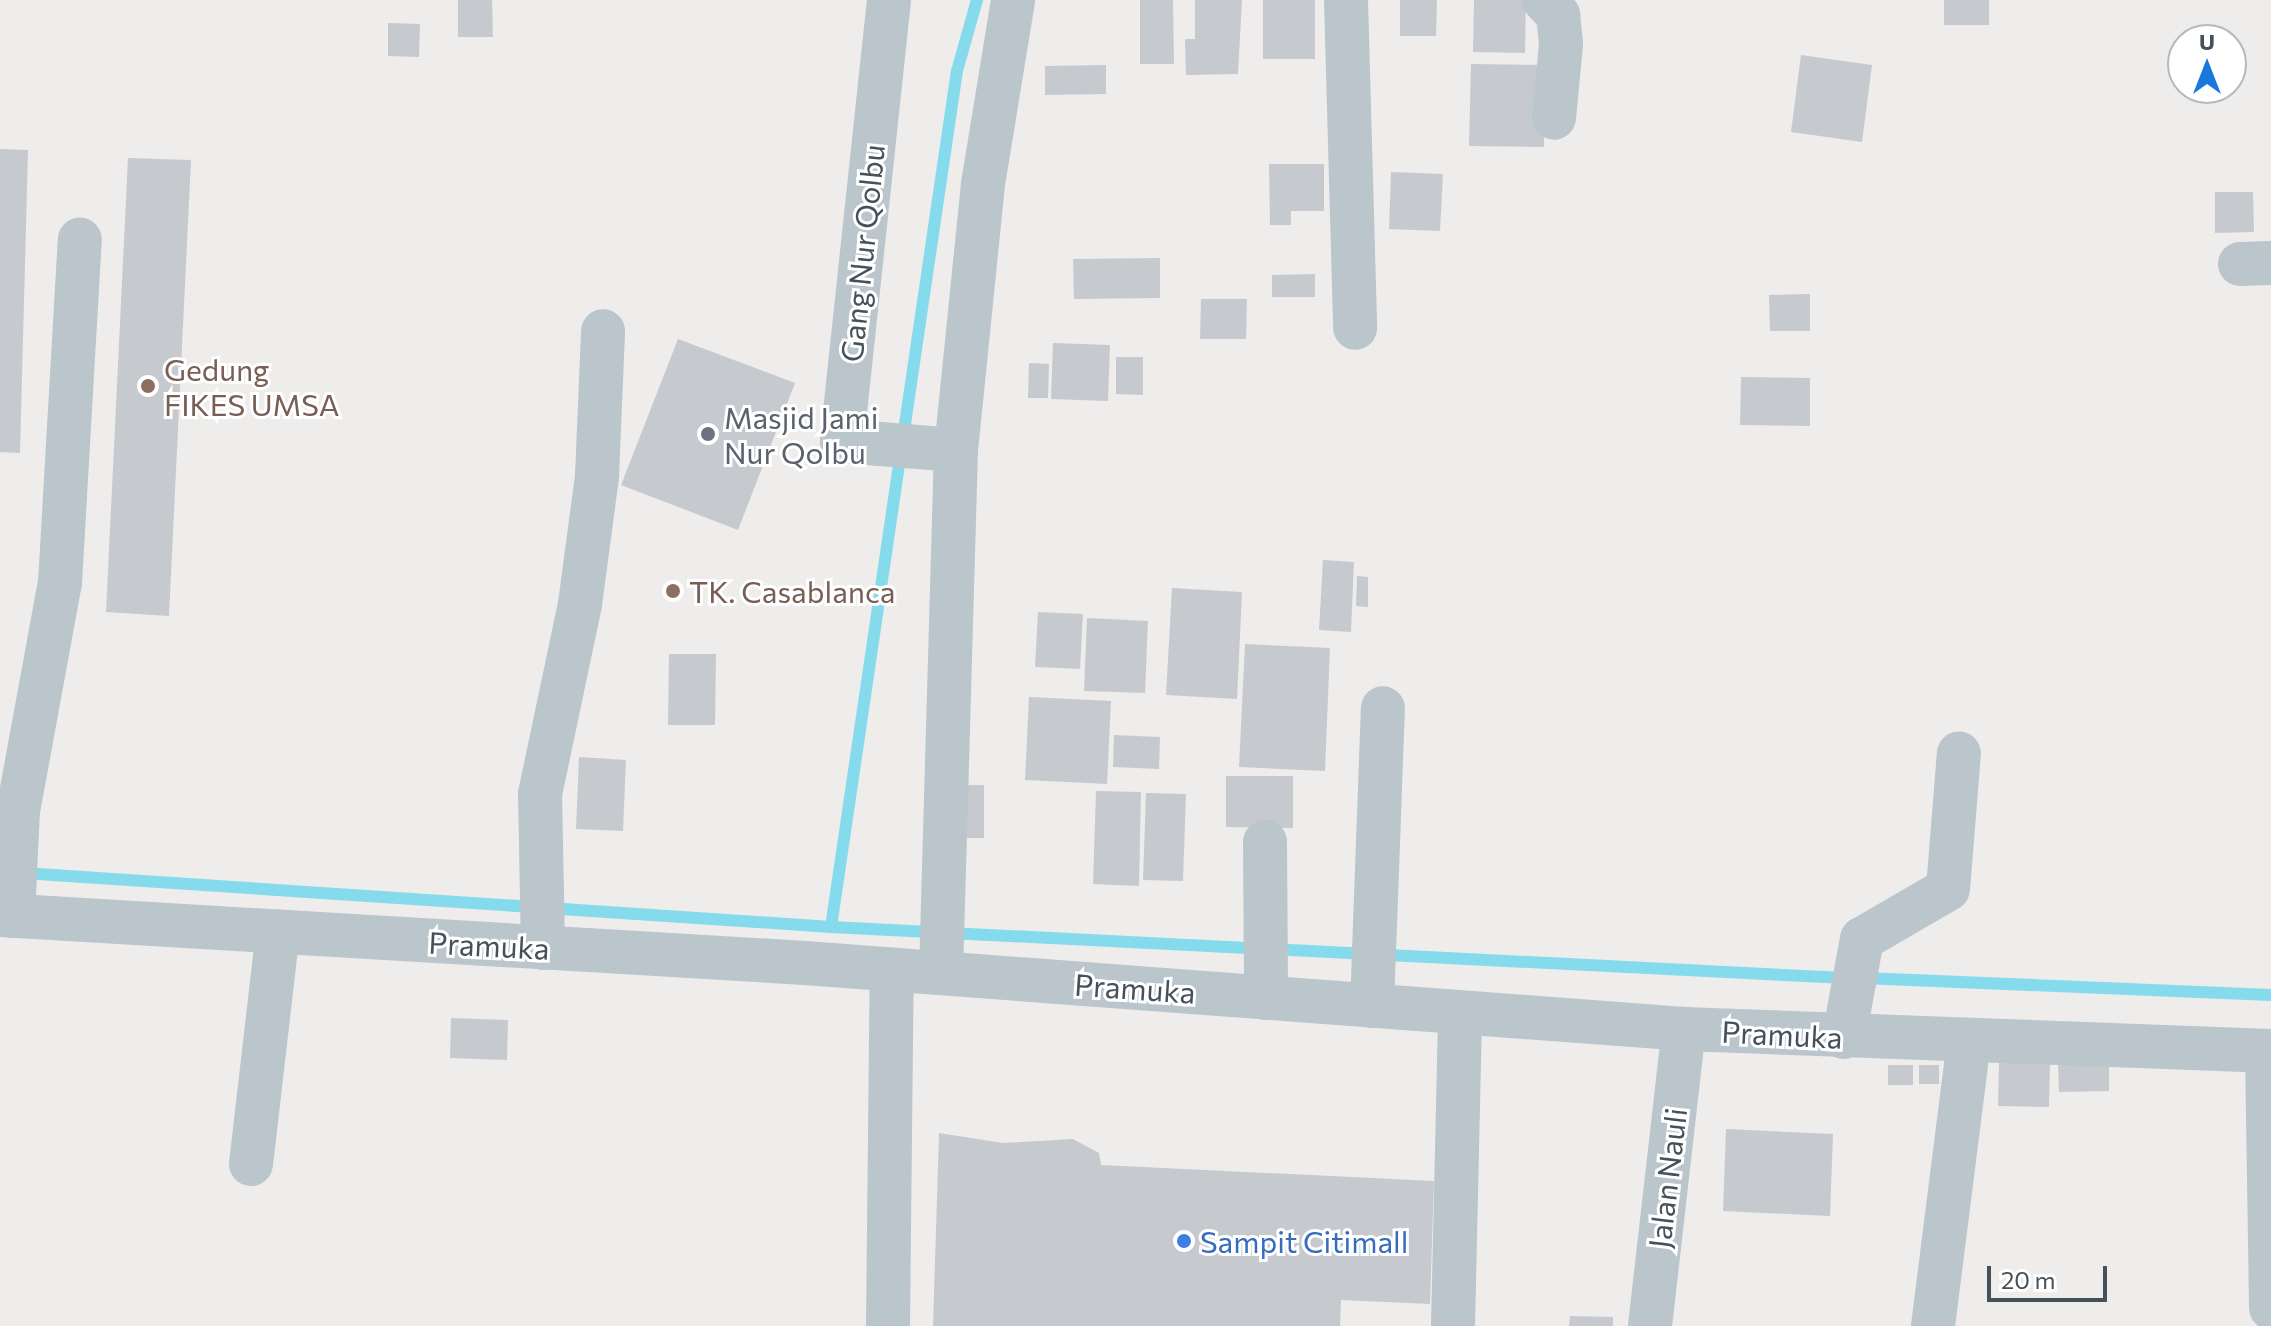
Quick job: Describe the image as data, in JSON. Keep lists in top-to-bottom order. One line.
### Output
{"streets":{"street":["Gang Nur Qolbu","Pramuka","Jalan Nauli"]},"crossings":[["Pramuka","Jalan Nauli"]],"places":["Gedung FIKES UMSA","Masjid Jami Nur Qolbu","TK. Casablanca","Sampit Citimall"],"scale_bar":"20 m","north":"top"}
